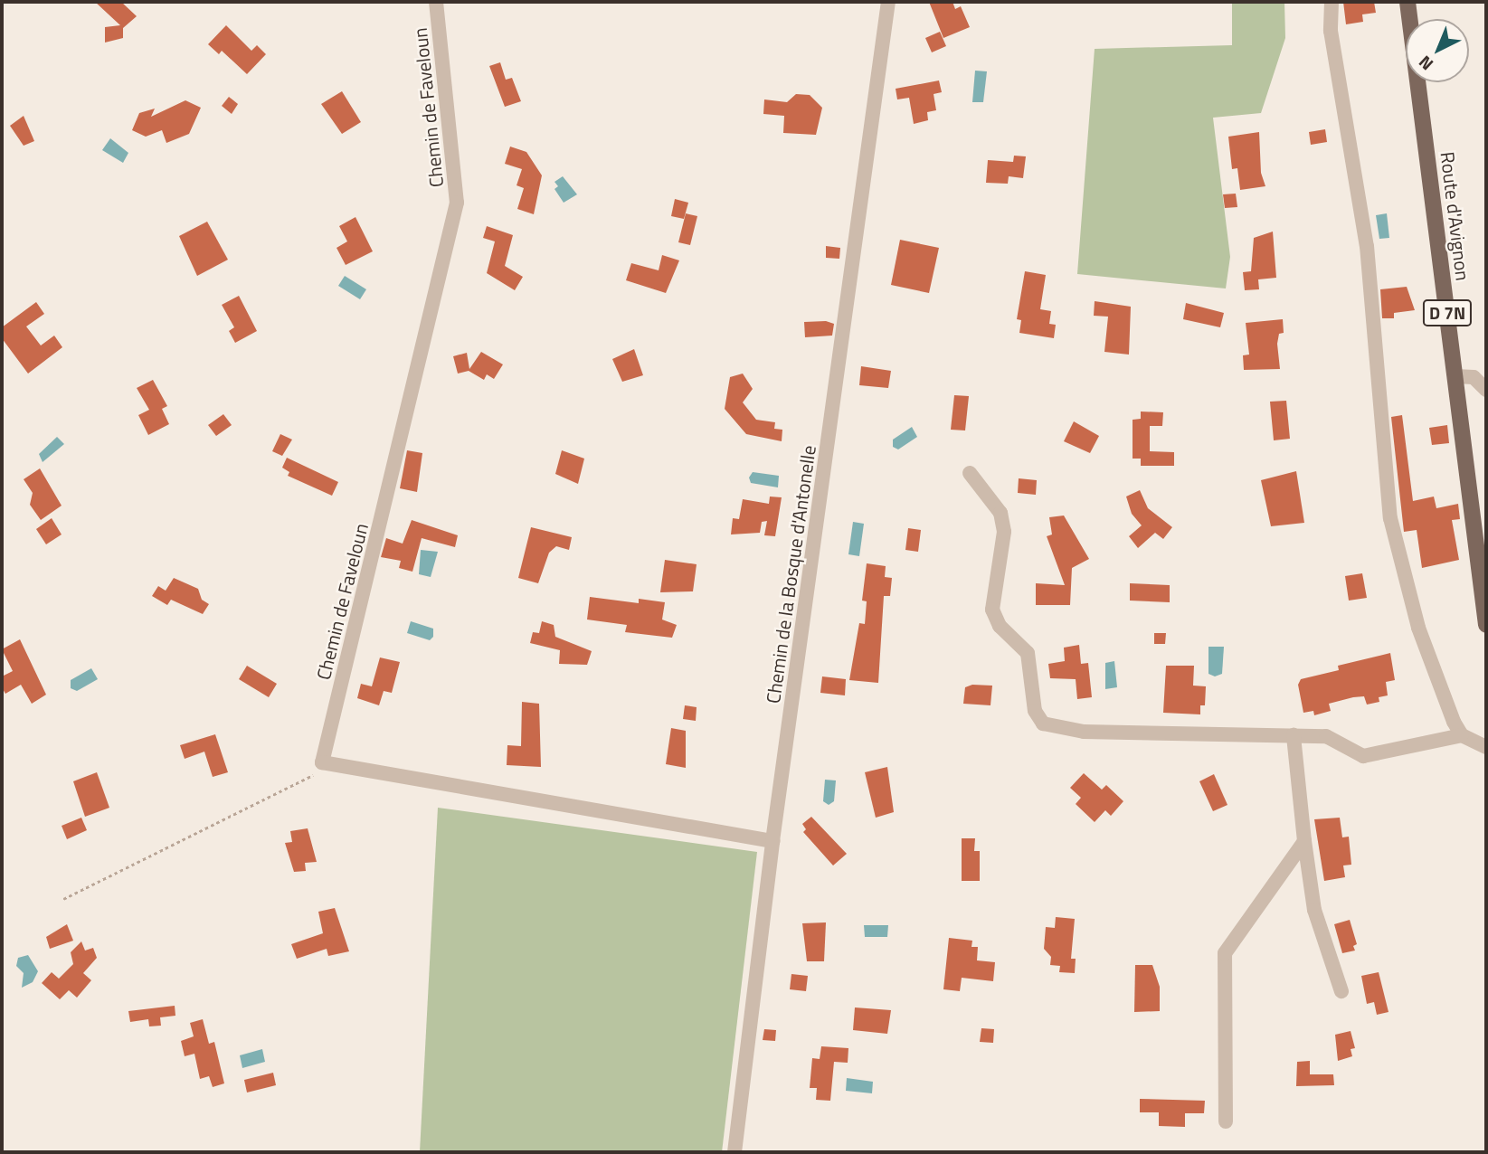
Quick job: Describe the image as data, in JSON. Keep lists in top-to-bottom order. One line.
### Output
{"streets":{"main road":["Route d'Avignon","D 7N"],"street":["Chemin de Faveloun","Chemin de la Bosque d'Antonelle"]},"crossings":[["Chemin de Faveloun","Chemin de la Bosque d'Antonelle"]],"north":"bottom left"}
